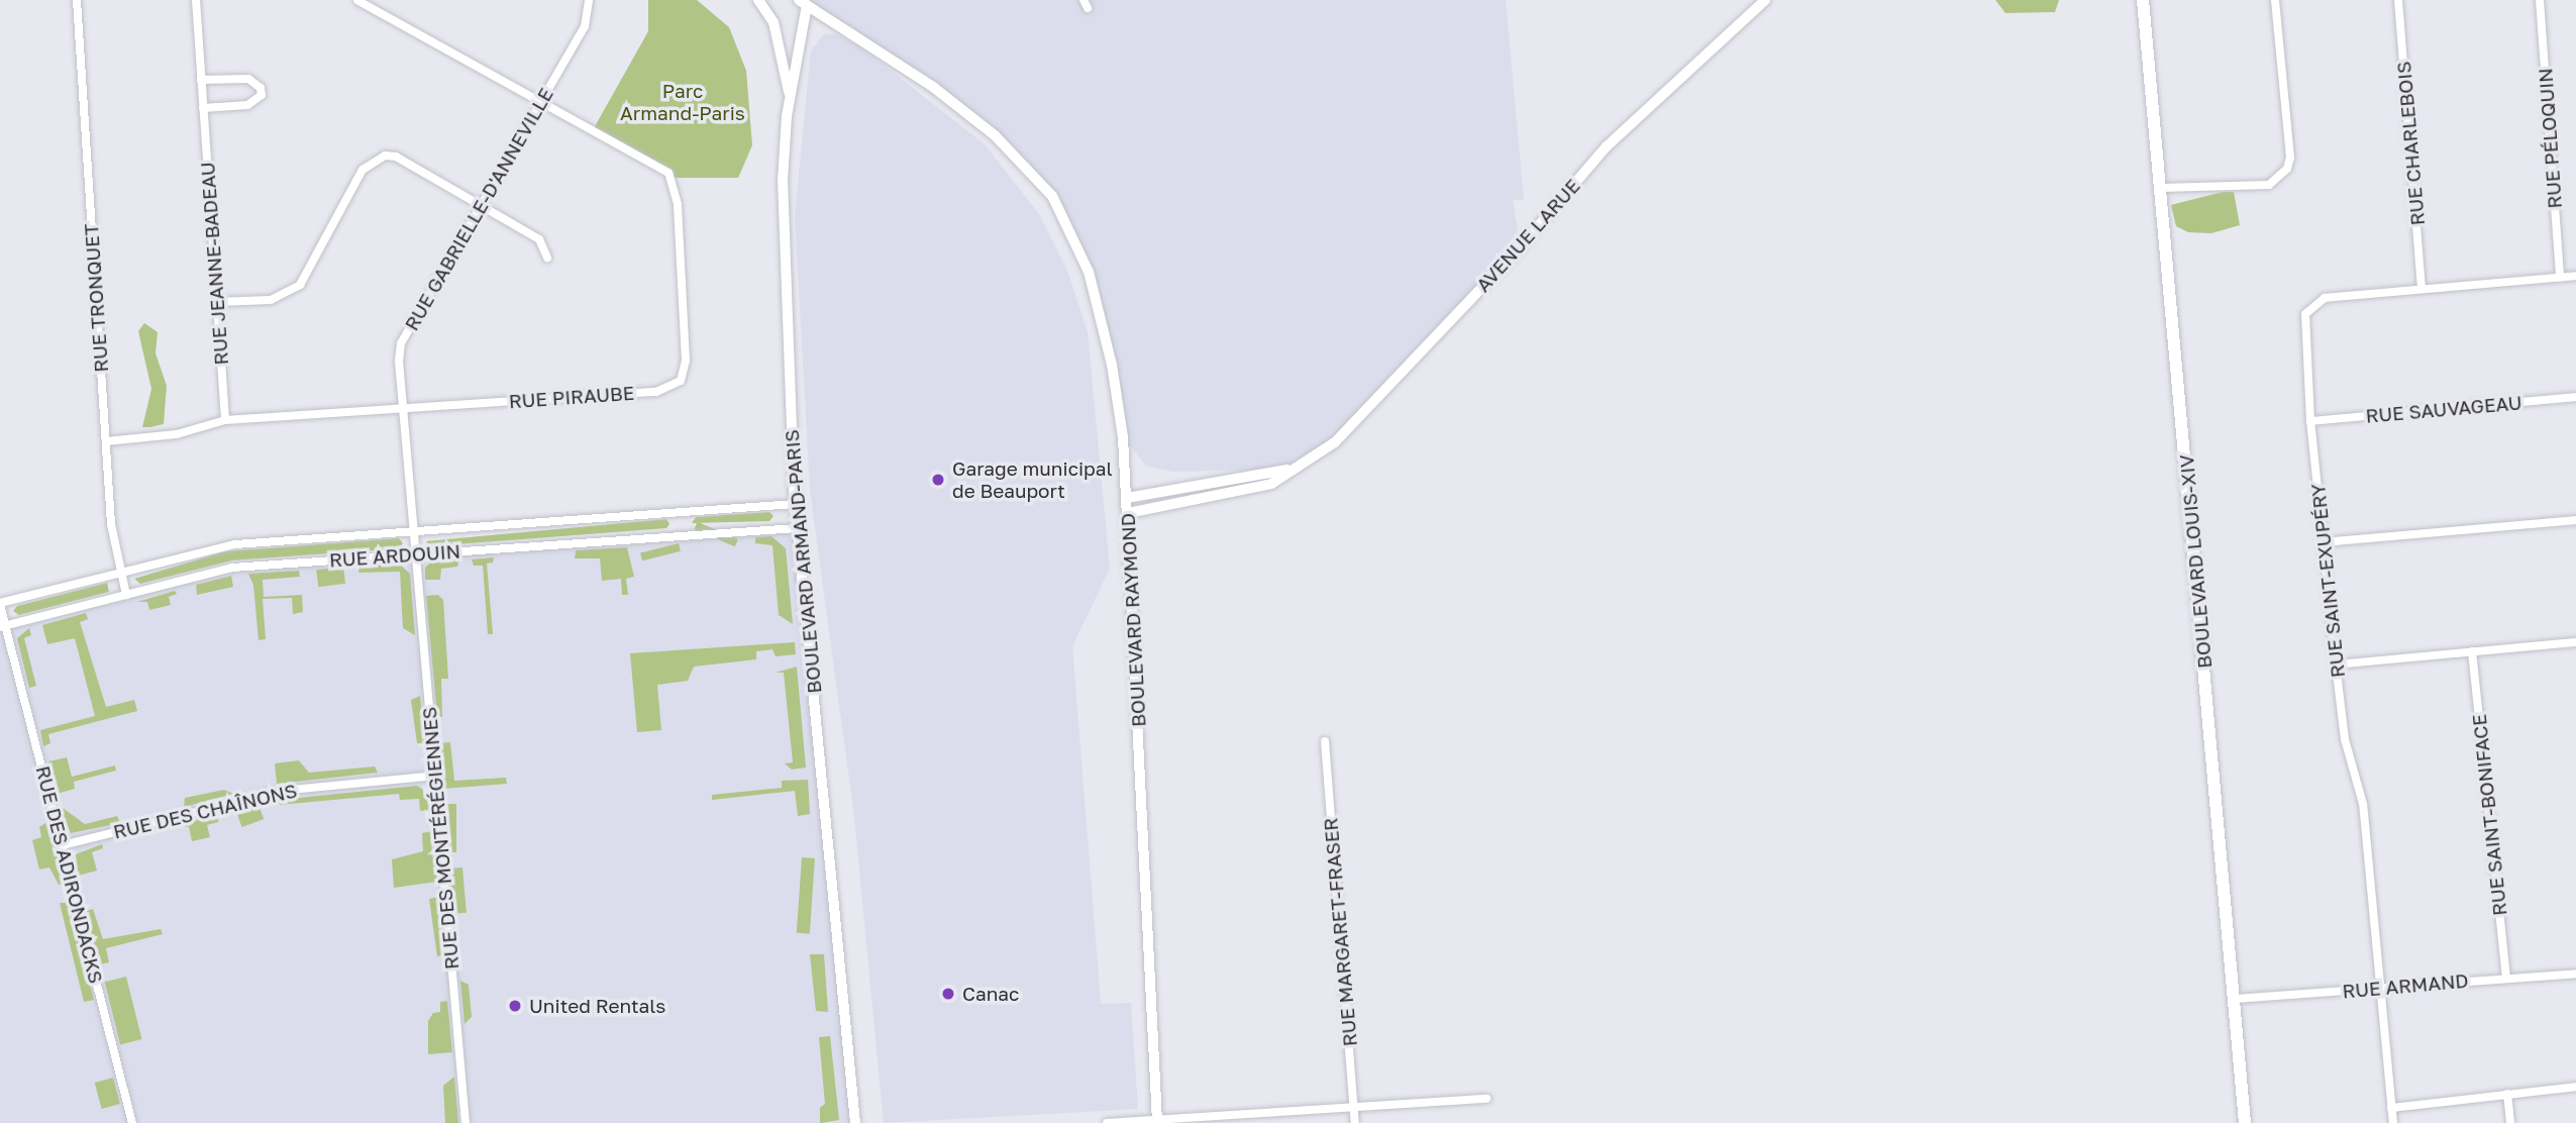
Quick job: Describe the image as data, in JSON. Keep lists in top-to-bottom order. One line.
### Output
{"streets":{"main road":["BOULEVARD LOUIS-XIV"],"street":["RUE PÉLOQUIN","RUE CHARLEBOIS","RUE GABRIELLE-D'ANNEVILLE","AVENUE LARUE","RUE JEANNE-BADEAU","RUE TRONQUET","RUE PIRAUBE","RUE SAUVAGEAU","RUE ARDOUIN","BOULEVARD ARMAND-PARIS","RUE SAINT-EXUPÉRY","BOULEVARD RAYMOND","RUE DES CHAÎNONS","RUE SAINT-BONIFACE","RUE DES MONTÉRÉGIENNES","RUE DES ADIRONDACKS","RUE MARGARET-FRASER","RUE ARMAND"]},"crossings":[["RUE PÉLOQUIN","RUE SAINT-EXUPÉRY"],["RUE CHARLEBOIS","RUE SAINT-EXUPÉRY"],["RUE GABRIELLE-D'ANNEVILLE","RUE PIRAUBE"],["RUE GABRIELLE-D'ANNEVILLE","RUE ARDOUIN"],["RUE GABRIELLE-D'ANNEVILLE","RUE DES MONTÉRÉGIENNES"],["AVENUE LARUE","BOULEVARD RAYMOND"],["RUE JEANNE-BADEAU","RUE PIRAUBE"],["RUE TRONQUET","RUE PIRAUBE"],["RUE TRONQUET","RUE ARDOUIN"],["RUE SAUVAGEAU","RUE SAINT-EXUPÉRY"],["RUE ARDOUIN","BOULEVARD ARMAND-PARIS"],["RUE ARDOUIN","RUE DES MONTÉRÉGIENNES"],["RUE ARDOUIN","RUE DES ADIRONDACKS"],["BOULEVARD ARMAND-PARIS","BOULEVARD RAYMOND"],["BOULEVARD LOUIS-XIV","RUE ARMAND"],["RUE SAINT-EXUPÉRY","RUE ARMAND"],["RUE DES CHAÎNONS","RUE DES MONTÉRÉGIENNES"],["RUE DES CHAÎNONS","RUE DES ADIRONDACKS"],["RUE SAINT-BONIFACE","RUE ARMAND"]],"parks":["Parc Armand-Paris"],"places":["Garage municipal de Beauport","Canac","United Rentals"]}
